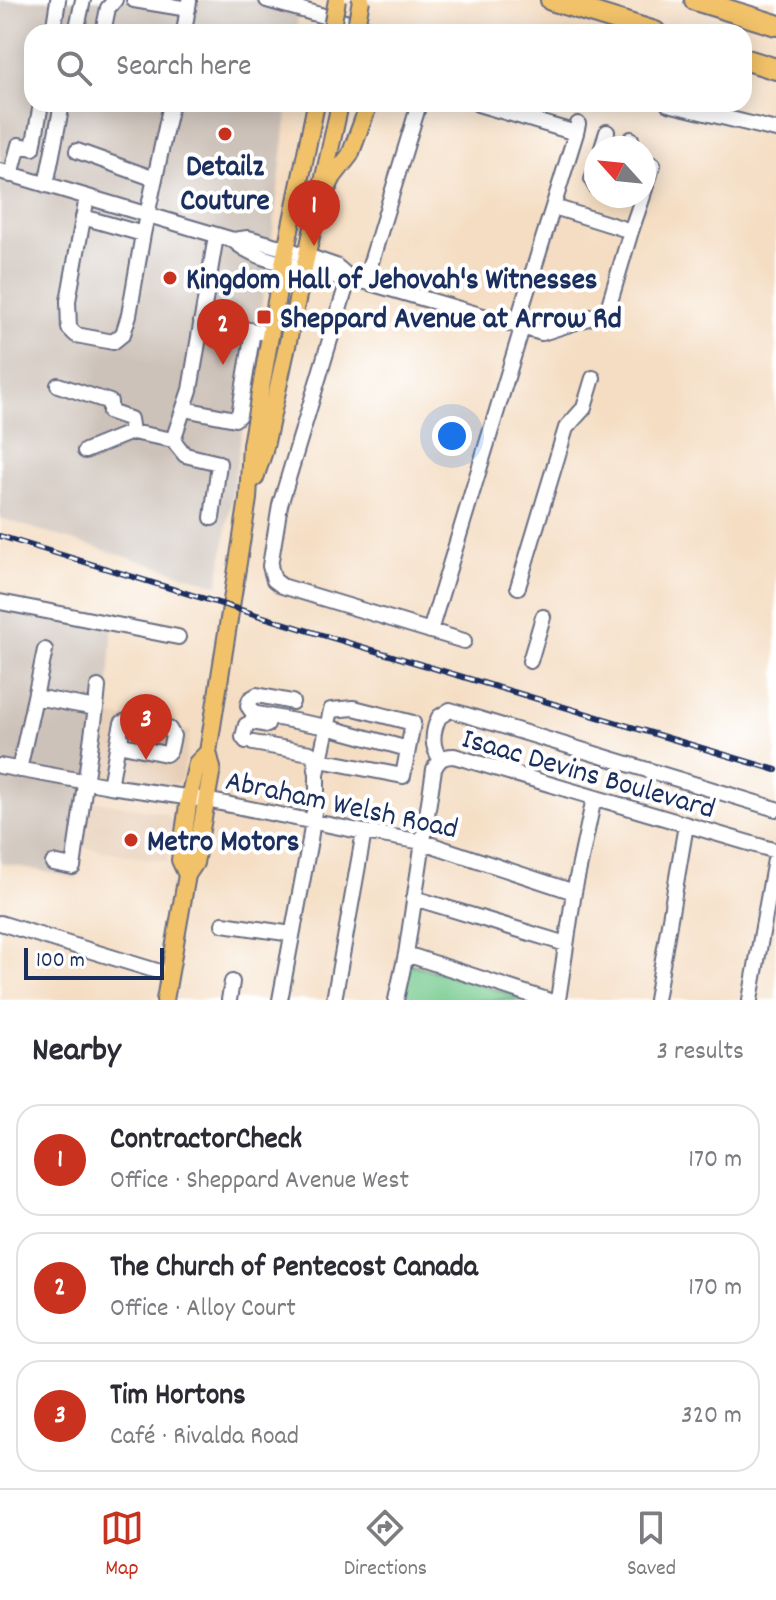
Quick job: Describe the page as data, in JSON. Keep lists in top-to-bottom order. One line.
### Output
{"streets":{"street":["Isaac Devins Boulevard","Abraham Welsh Road"]},"crossings":[["Isaac Devins Boulevard","Abraham Welsh Road"]],"places":{"other":["Detailz Couture","Kingdom Hall of Jehovah's Witnesses","Metro Motors"],"transit":["Sheppard Avenue at Arrow Rd"]},"scale_bar":"100 m","north":"top left","page":{"search":"Search here","pins":["1","2","3"],"scale":"100 m","heading":["Nearby","3 results"],"list":[{"mark":"1","name":"ContractorCheck","note":"Office · Sheppard Avenue West","value":"170 m"},{"mark":"2","name":"The Church of Pentecost Canada","note":"Office · Alloy Court","value":"170 m"},{"mark":"3","name":"Tim Hortons","note":"Café · Rivalda Road","value":"320 m"}],"nav":["Map","Directions","Saved"]}}
